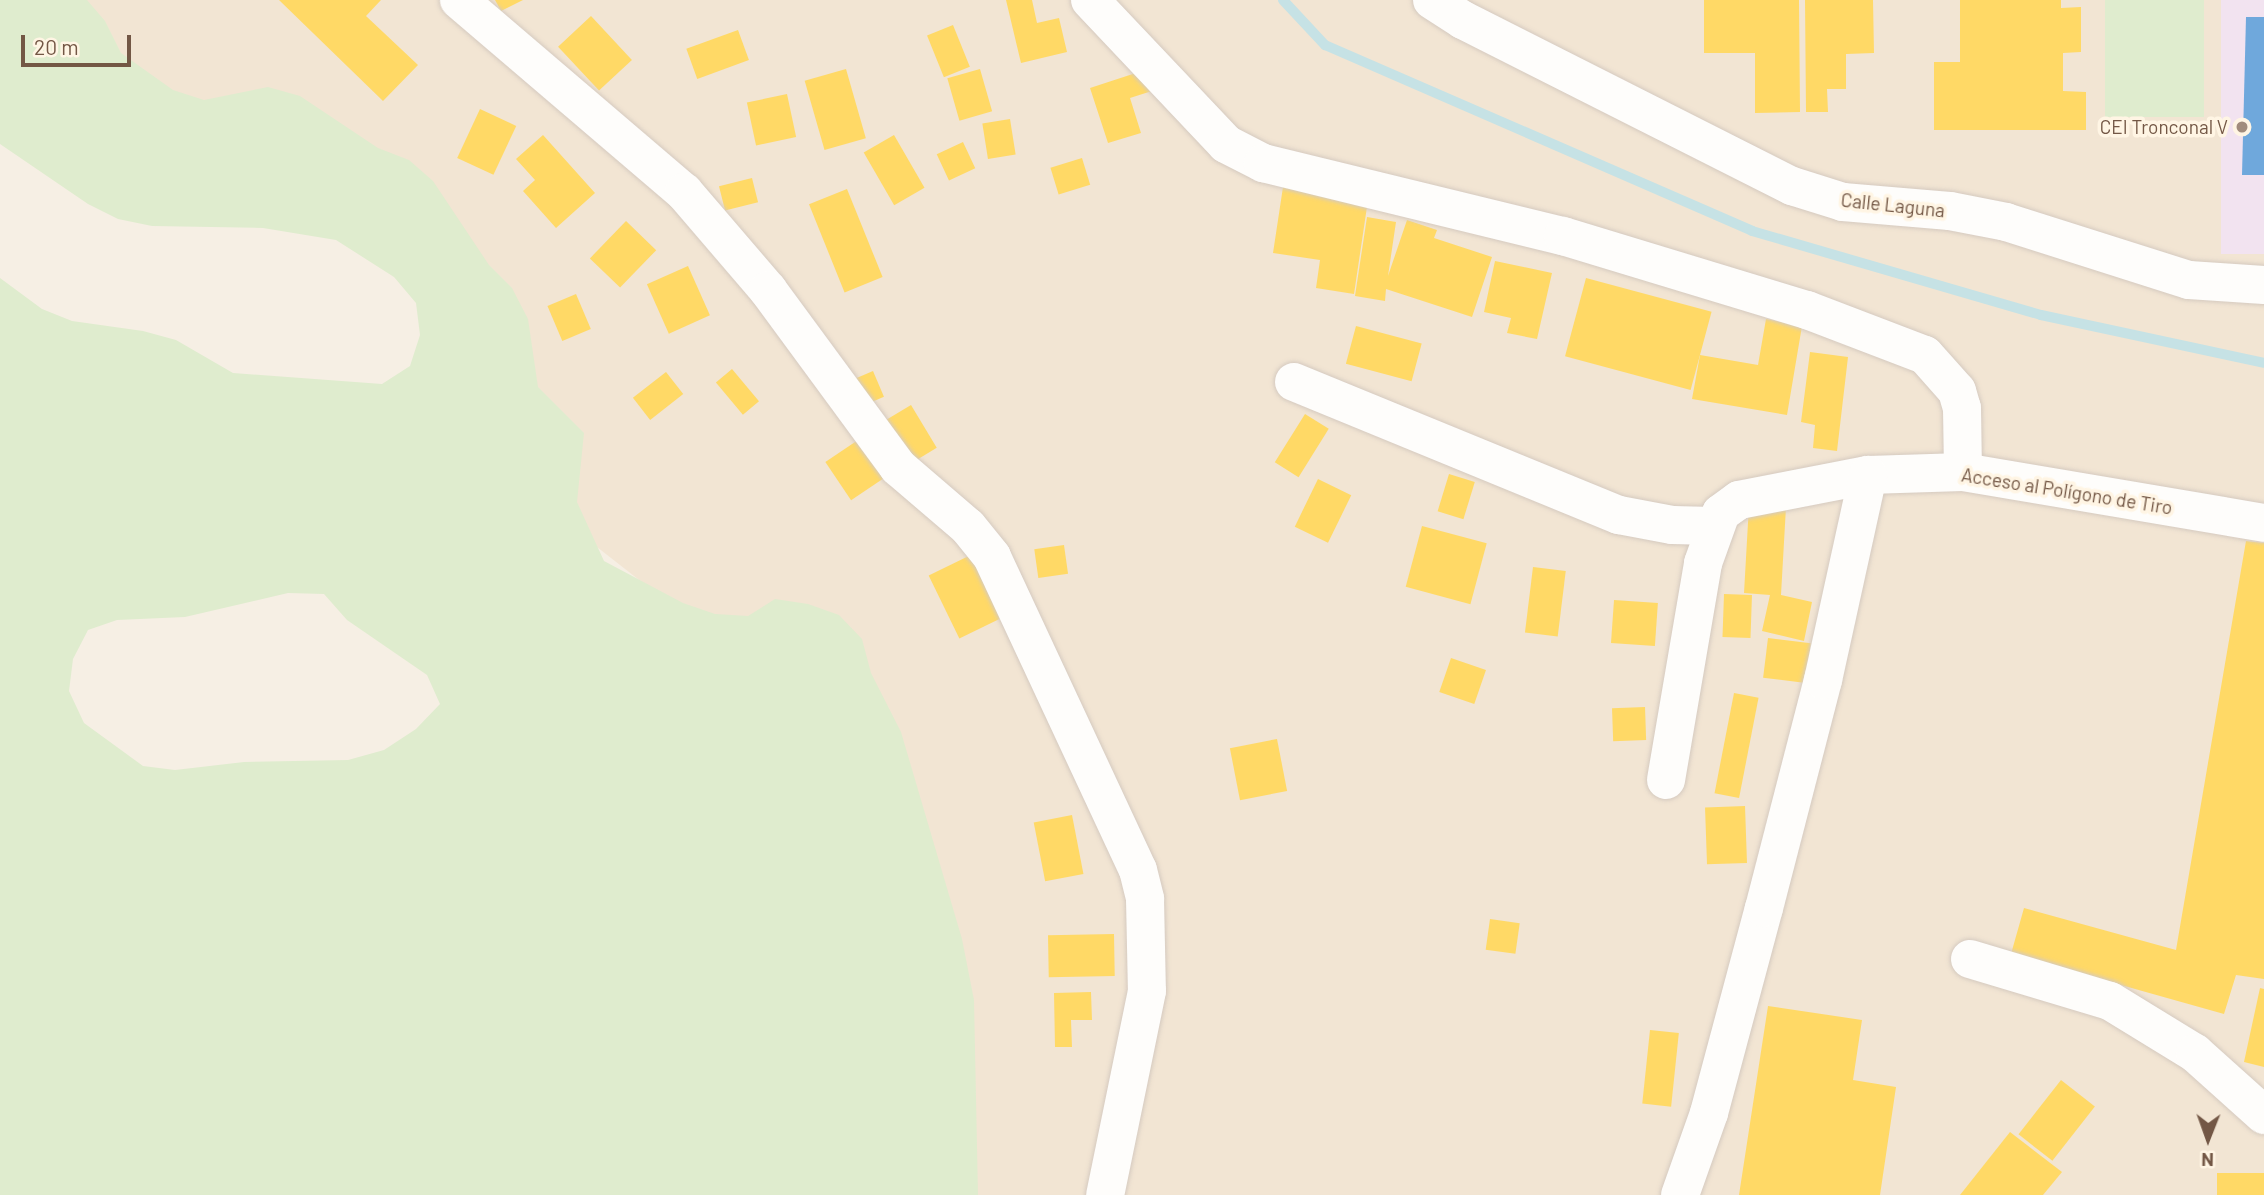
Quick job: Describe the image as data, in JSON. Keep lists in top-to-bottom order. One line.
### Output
{"streets":{"street":["Calle Laguna","Acceso al Polígono de Tiro"]},"places":["CEI Tronconal V"],"scale_bar":"20 m","north":"bottom"}
